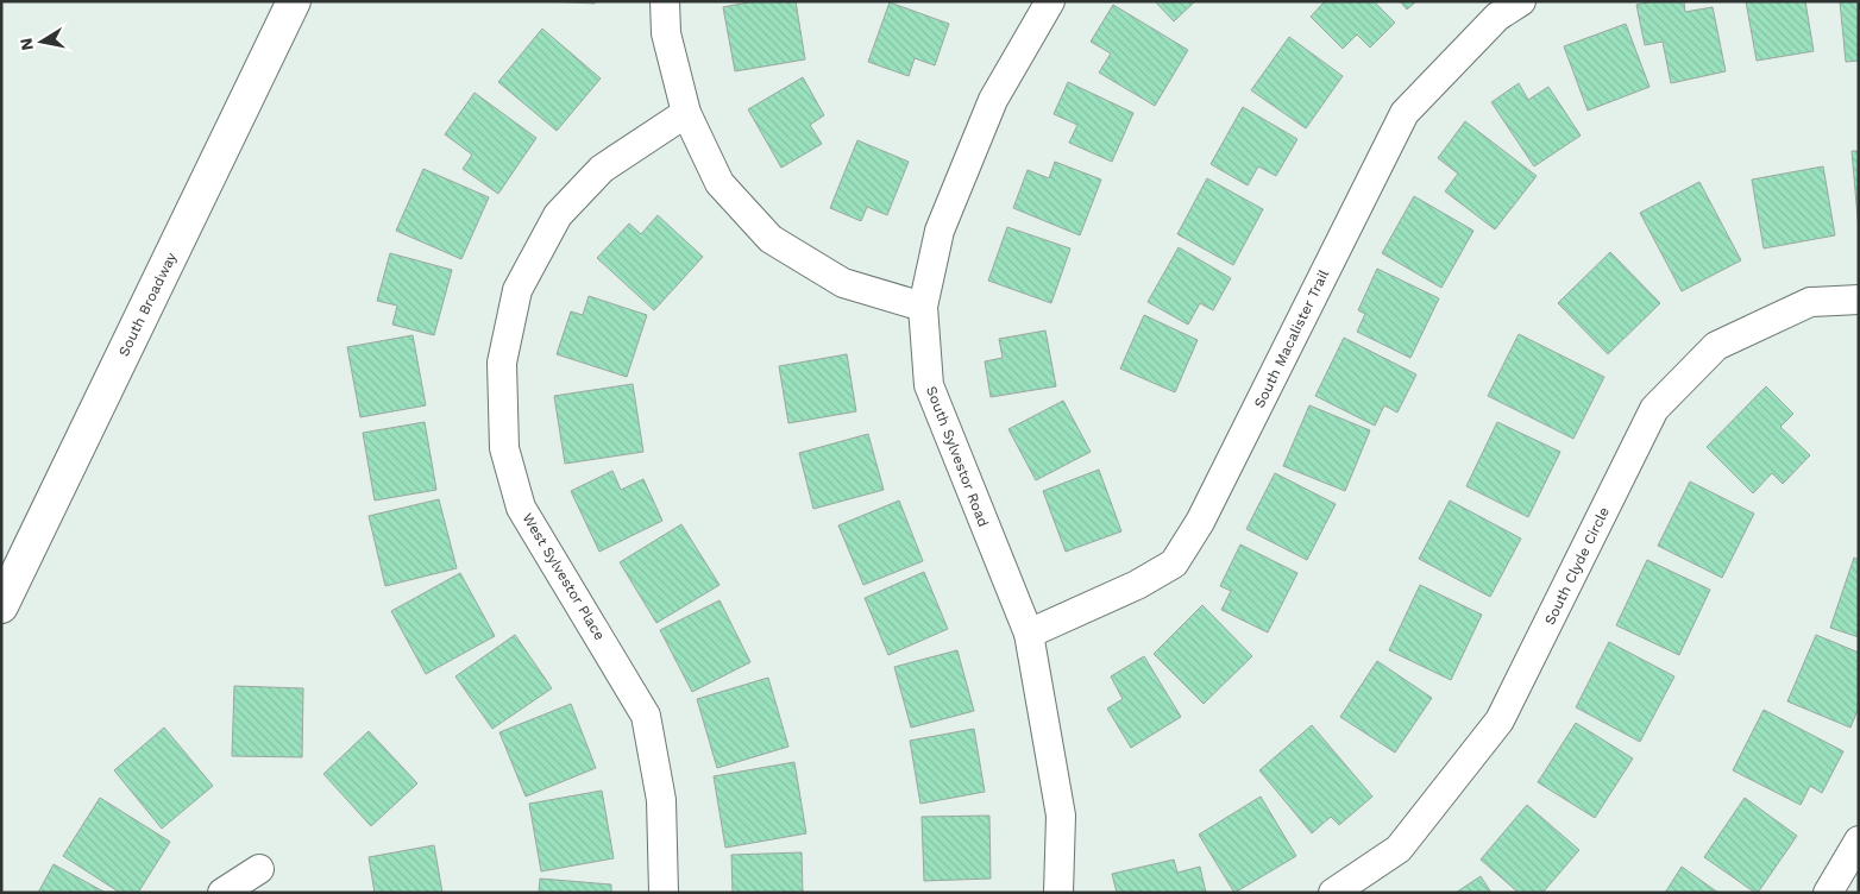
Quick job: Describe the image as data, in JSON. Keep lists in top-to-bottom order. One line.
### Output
{"streets":{"main road":["South Broadway"],"street":["South Macalister Trail","South Sylvestor Road","South Clyde Circle","West Sylvestor Place"]},"crossings":[["South Macalister Trail","South Sylvestor Road"]],"north":"left"}
